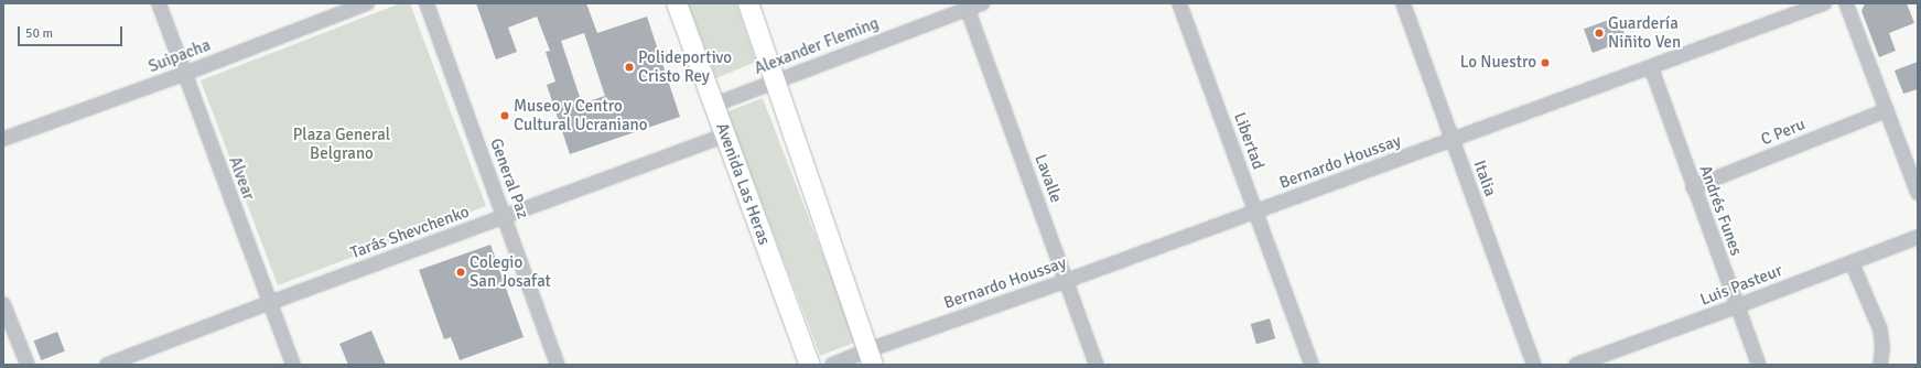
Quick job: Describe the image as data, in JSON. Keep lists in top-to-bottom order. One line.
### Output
{"streets":{"main road":["Avenida Las Heras"],"street":["Alexander Fleming","Suipacha","C Peru","Libertad","Bernardo Houssay","Alvear","General Paz","Lavalle","Italia","Andrés Funes","Tarás Shevchenko","Luis Pasteur"]},"crossings":[["Alexander Fleming","Lavalle"],["Alexander Fleming","Avenida Las Heras"],["Suipacha","Alvear"],["C Peru","Andrés Funes"],["Libertad","Bernardo Houssay"],["Bernardo Houssay","Lavalle"],["Bernardo Houssay","Italia"],["Bernardo Houssay","Andrés Funes"],["Alvear","Tarás Shevchenko"],["General Paz","Tarás Shevchenko"],["Avenida Las Heras","Tarás Shevchenko"],["Andrés Funes","Luis Pasteur"]],"parks":["Plaza General Belgrano"],"places":["Guardería Niñito Ven","Lo Nuestro","Polideportivo Cristo Rey","Museo y Centro Cultural Ucraniano","Colegio San Josafat"],"scale_bar":"50 m"}
